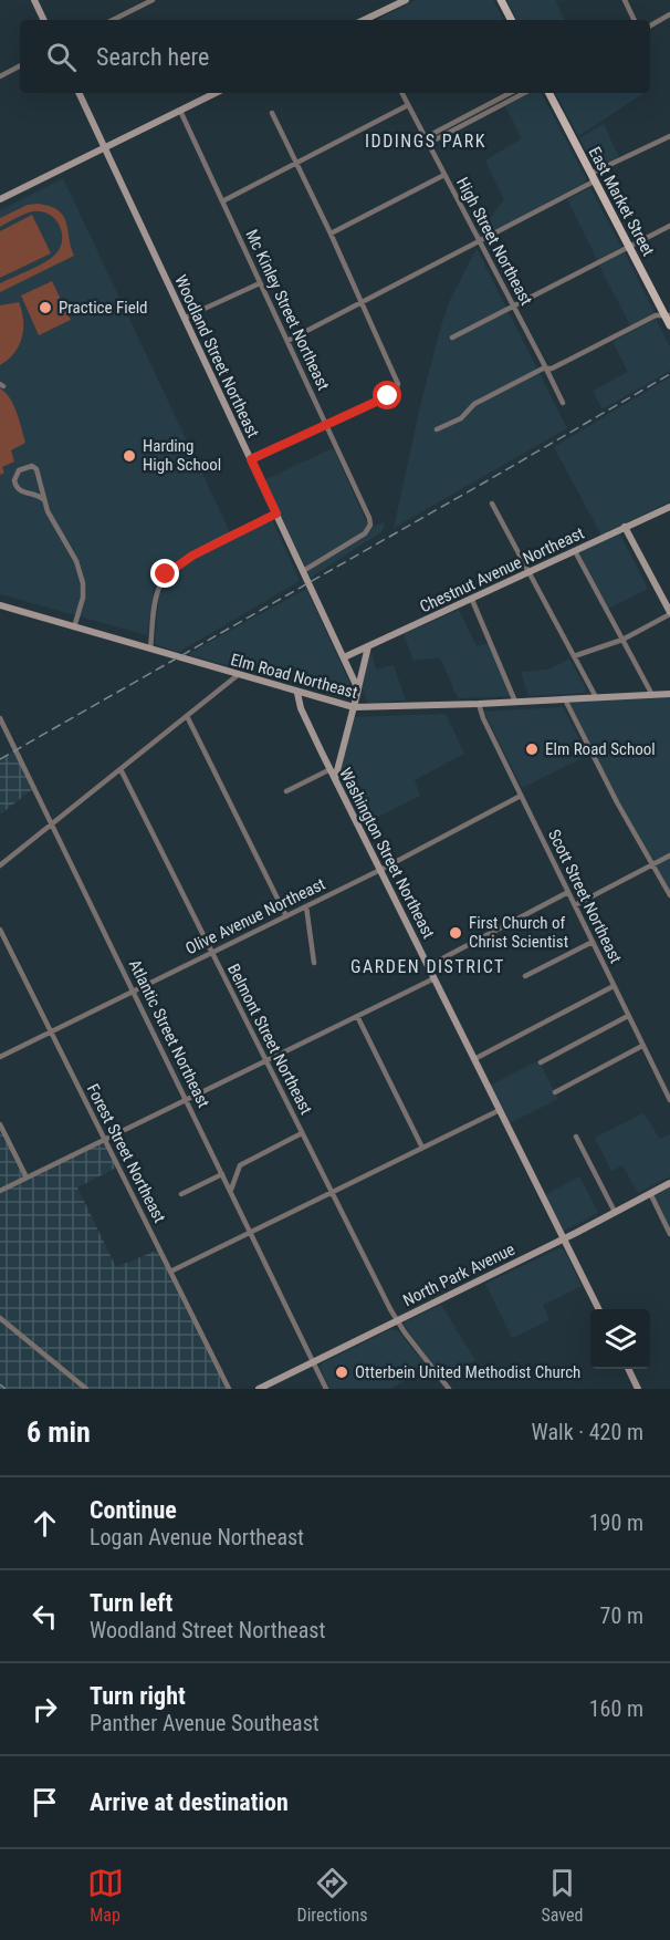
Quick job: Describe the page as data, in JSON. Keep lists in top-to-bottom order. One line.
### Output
{"streets":{"main road":["East Market Street"],"street":["High Street Northeast","Mc Kinley Street Northeast","Woodland Street Northeast","Chestnut Avenue Northeast","Elm Road Northeast","Washington Street Northeast","Scott Street Northeast","Olive Avenue Northeast","Atlantic Street Northeast","Belmont Street Northeast","Forest Street Northeast","North Park Avenue"]},"crossings":[["Mc Kinley Street Northeast","Woodland Street Northeast"],["Woodland Street Northeast","Chestnut Avenue Northeast"],["Elm Road Northeast","Washington Street Northeast"],["Elm Road Northeast","Scott Street Northeast"],["Washington Street Northeast","Olive Avenue Northeast"],["Washington Street Northeast","North Park Avenue"],["Scott Street Northeast","Olive Avenue Northeast"],["Olive Avenue Northeast","Atlantic Street Northeast"],["Olive Avenue Northeast","Belmont Street Northeast"],["Olive Avenue Northeast","Forest Street Northeast"],["Atlantic Street Northeast","North Park Avenue"],["Belmont Street Northeast","North Park Avenue"]],"districts":["IDDINGS PARK","GARDEN DISTRICT"],"places":["Practice Field","Harding High School","Elm Road School","First Church of Christ Scientist","Otterbein United Methodist Church"],"page":{"search":"Search here","heading":["6 min","Walk · 420 m"],"list":[["Continue","Logan Avenue Northeast","190 m"],["Turn left","Woodland Street Northeast","70 m"],["Turn right","Panther Avenue Southeast","160 m"],"Arrive at destination"],"nav":["Map","Directions","Saved"]}}
